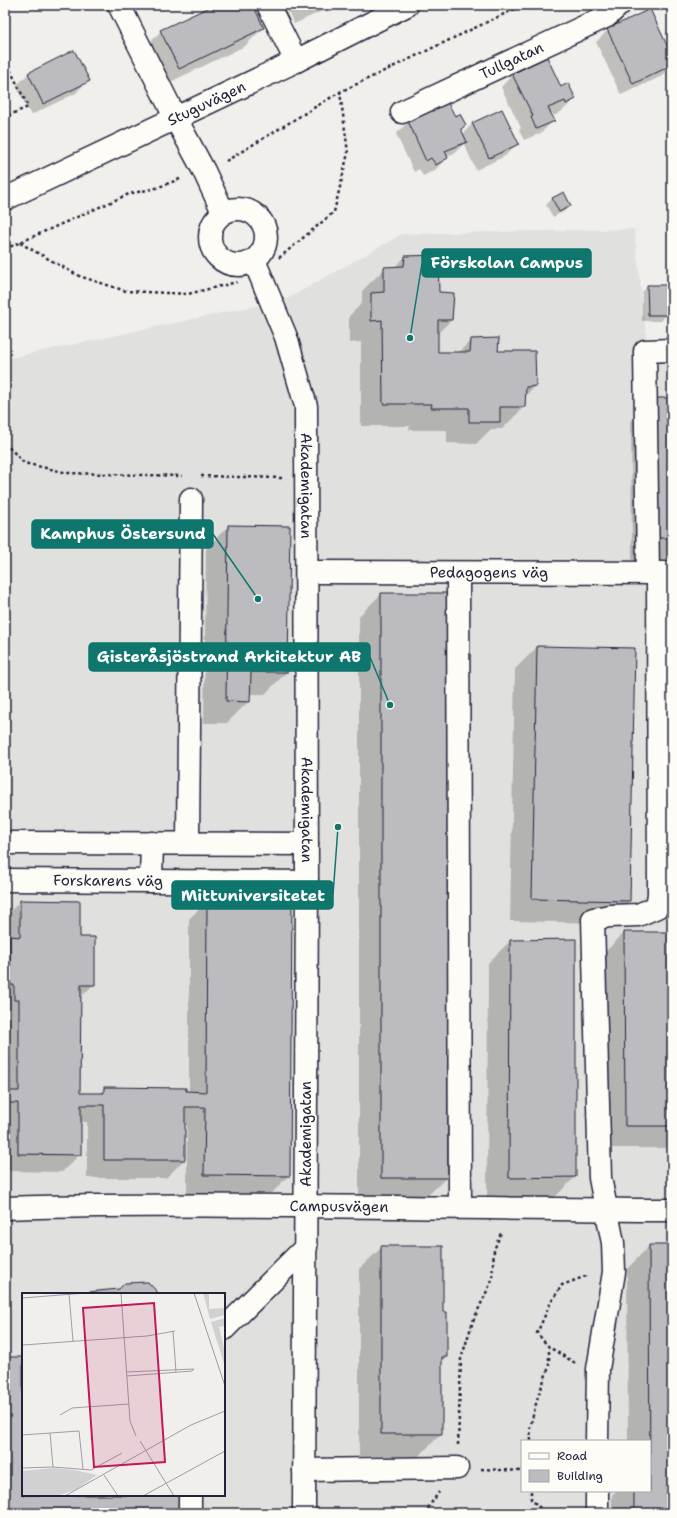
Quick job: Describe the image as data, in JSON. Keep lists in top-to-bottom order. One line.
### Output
{"streets":{"street":["Tullgatan","Stuguvägen","Akademigatan","Pedagogens väg","Forskarens väg","Campusvägen"]},"crossings":[["Akademigatan","Pedagogens väg"],["Akademigatan","Forskarens väg"],["Akademigatan","Campusvägen"]],"places":["Förskolan Campus","Kamphus Östersund","Gisteråsjöstrand Arkitektur AB","Mittuniversitetet"],"legend":["Road","Building"]}
